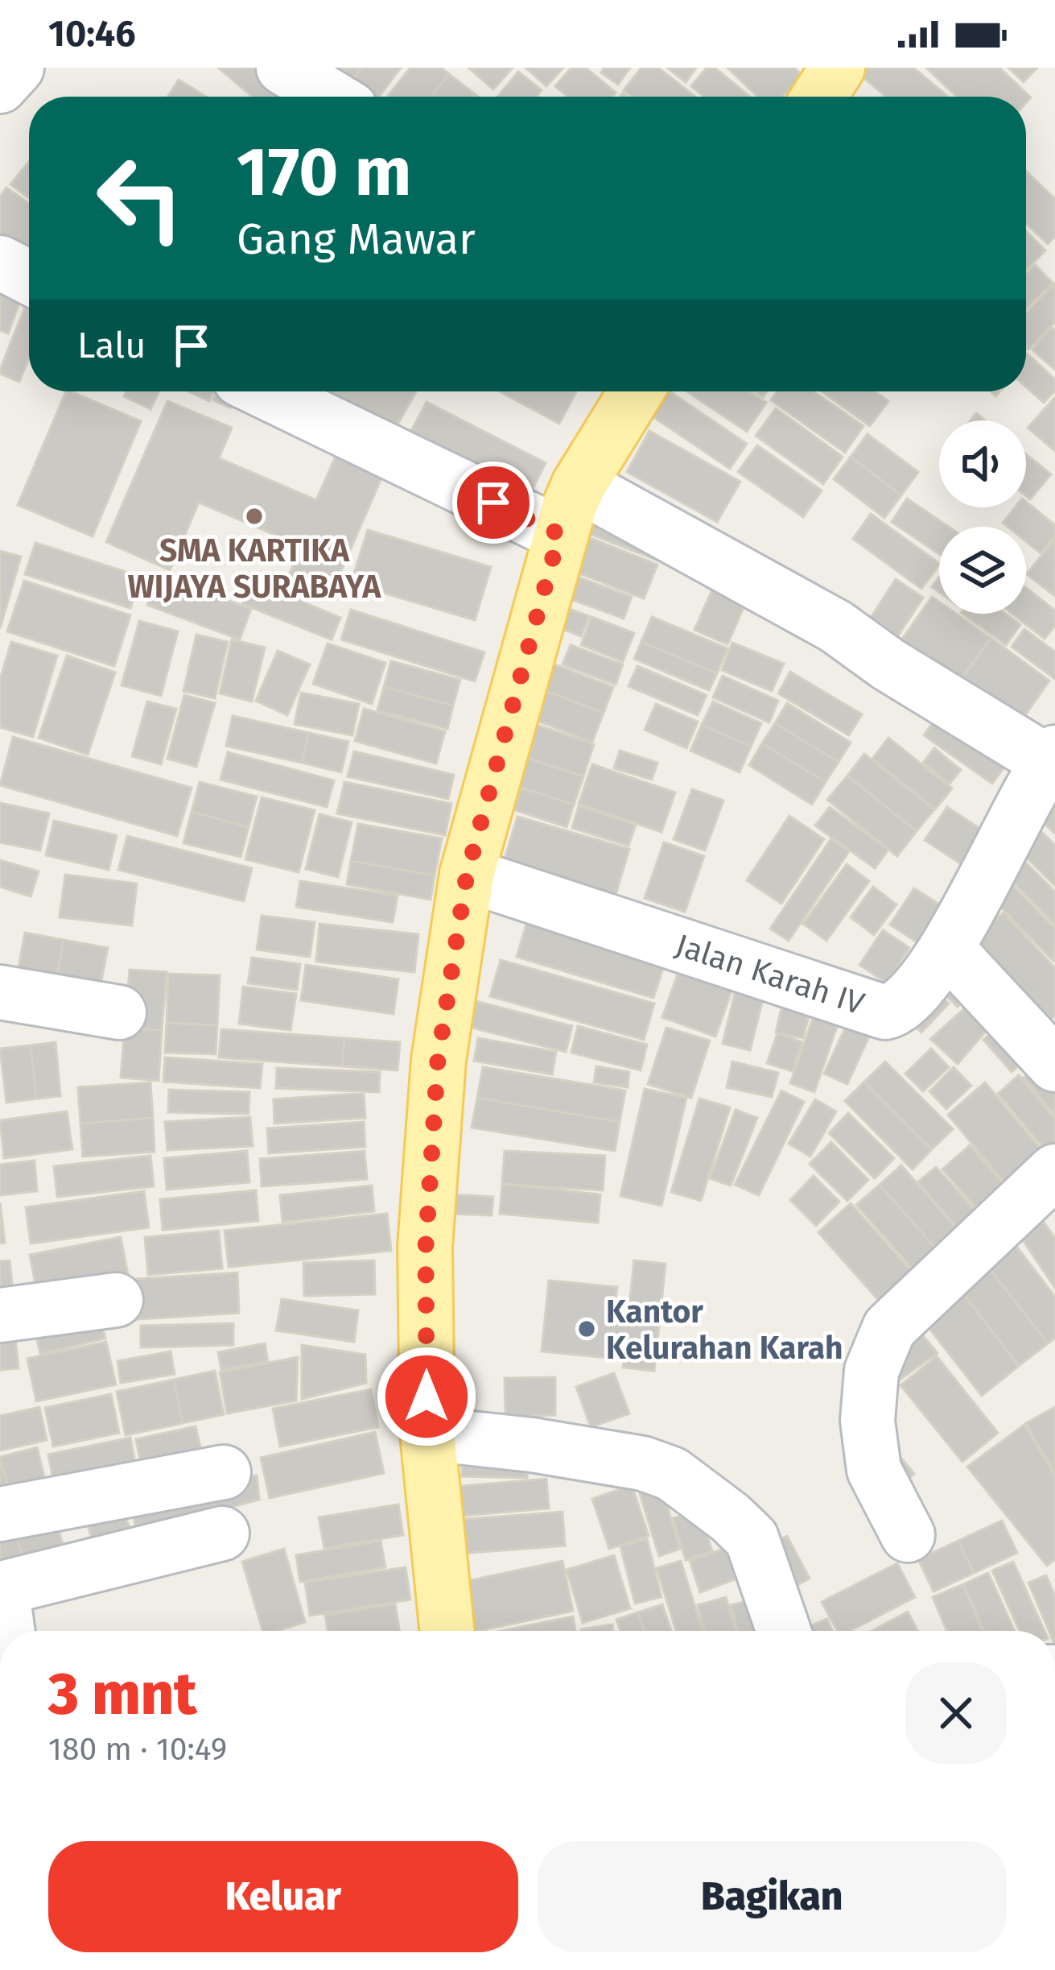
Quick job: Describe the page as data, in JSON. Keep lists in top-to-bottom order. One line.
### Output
{"streets":{"street":["Jalan Karah IV"]},"places":["SMA KARTIKA WIJAYA SURABAYA","Kantor Kelurahan Karah"],"page":{"status":"10:46","turn":["170 m","Gang Mawar"],"then":"Lalu","heading":["3 mnt","180 m · 10:49"],"buttons":["Keluar","Bagikan"]}}
